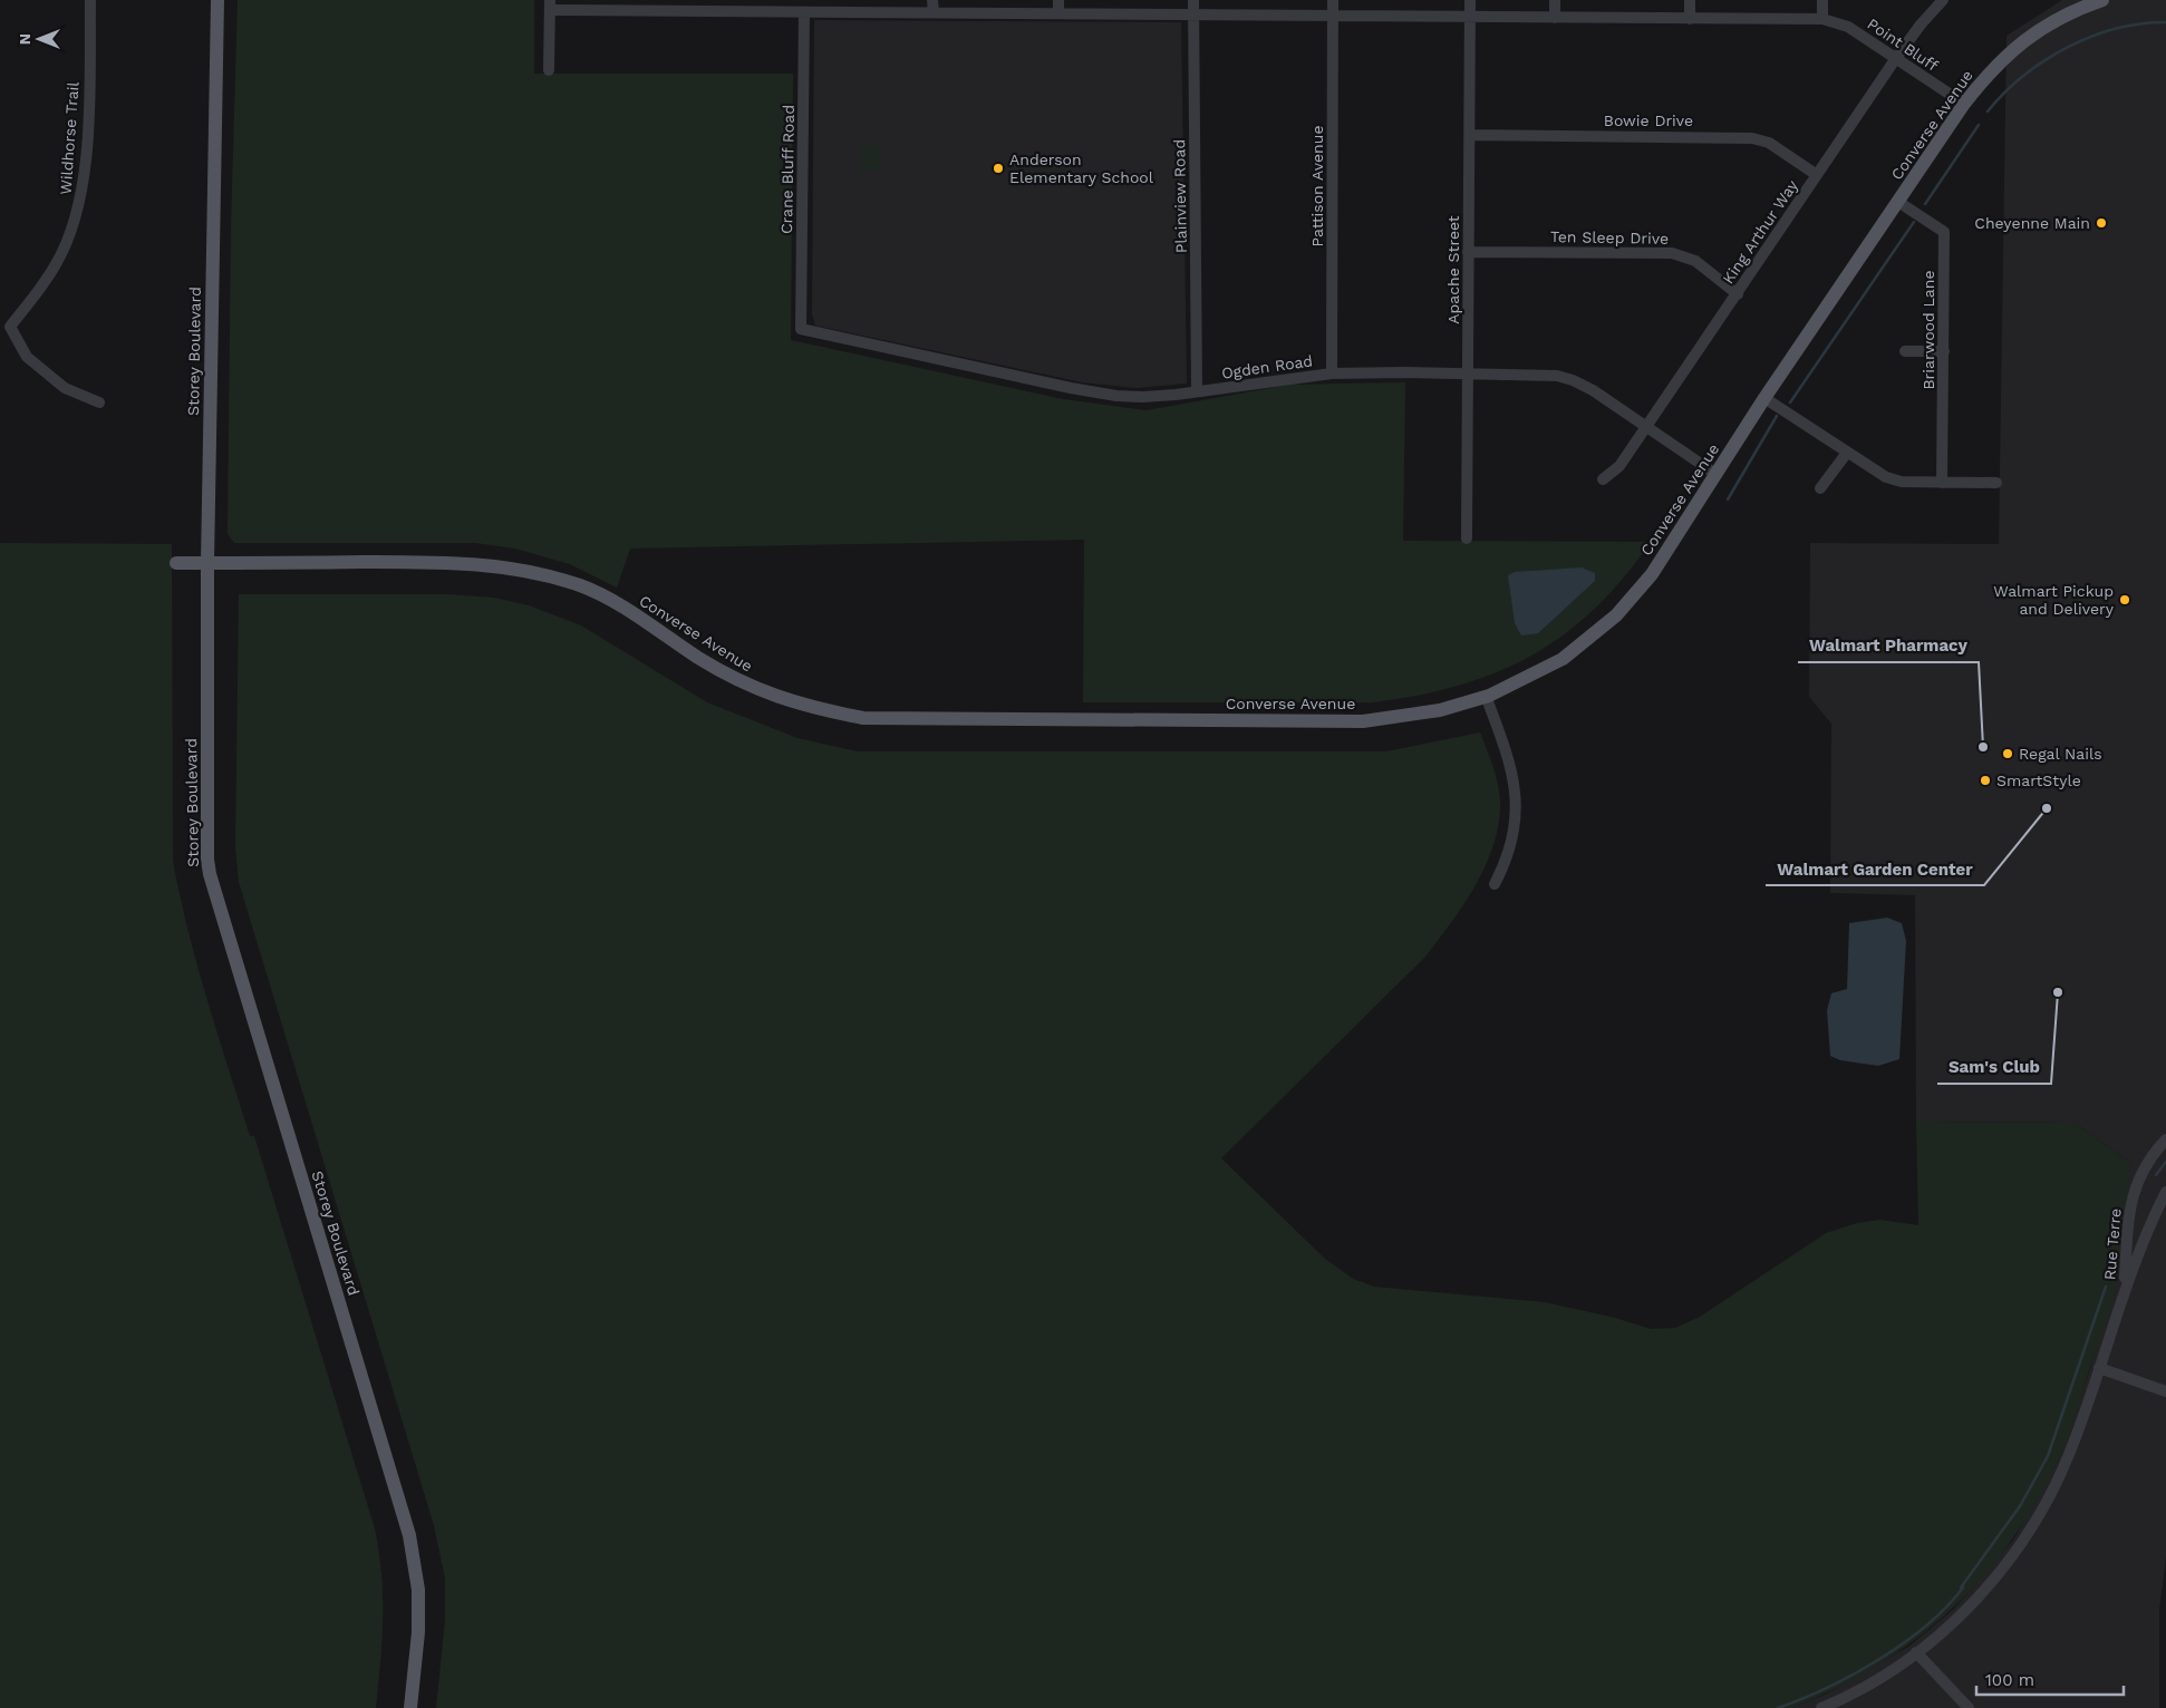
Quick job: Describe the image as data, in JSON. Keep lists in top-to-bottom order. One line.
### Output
{"streets":{"main road":["Converse Avenue","Storey Boulevard"],"street":["Point Bluff","Bowie Drive","Wildhorse Trail","Crane Bluff Road","Pattison Avenue","Plainview Road","King Arthur Way","Ten Sleep Drive","Apache Street","Briarwood Lane","Ogden Road","Rue Terre"]},"crossings":[["Point Bluff","Converse Avenue"],["Point Bluff","Crane Bluff Road"],["Point Bluff","Pattison Avenue"],["Point Bluff","Plainview Road"],["Point Bluff","King Arthur Way"],["Point Bluff","Apache Street"],["Bowie Drive","King Arthur Way"],["Bowie Drive","Apache Street"],["Converse Avenue","Briarwood Lane"],["Converse Avenue","Storey Boulevard"],["Converse Avenue","Ogden Road"],["Crane Bluff Road","Ogden Road"],["Pattison Avenue","Ogden Road"],["Plainview Road","Ogden Road"],["King Arthur Way","Ten Sleep Drive"],["King Arthur Way","Ogden Road"],["Ten Sleep Drive","Apache Street"],["Apache Street","Ogden Road"]],"places":["Anderson Elementary School","Cheyenne Main","Walmart Pickup and Delivery","Walmart Pharmacy","Regal Nails","SmartStyle","Walmart Garden Center","Sam's Club"],"scale_bar":"100 m","north":"left"}
